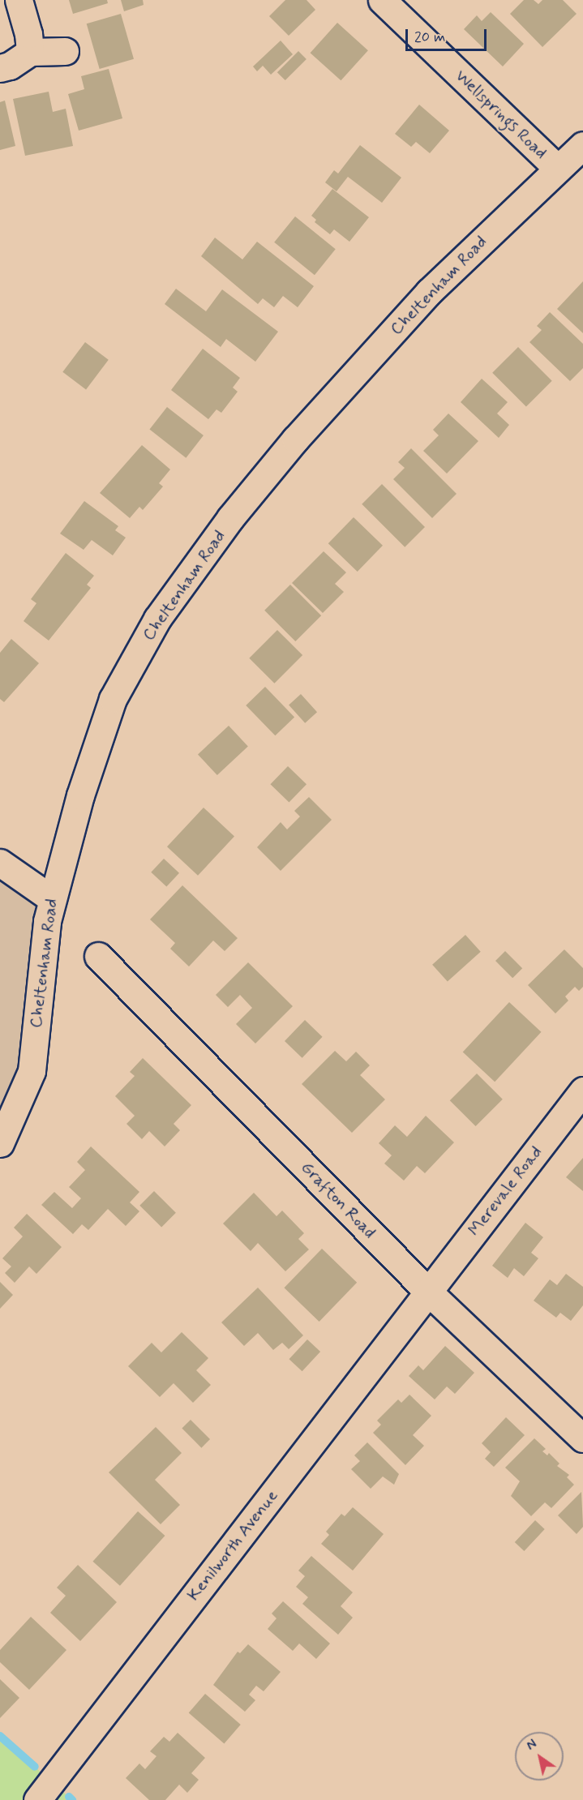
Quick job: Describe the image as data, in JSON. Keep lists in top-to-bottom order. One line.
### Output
{"streets":{"street":["Wellsprings Road","Cheltenham Road","Merevale Road","Grafton Road","Kenilworth Avenue"]},"crossings":[["Wellsprings Road","Cheltenham Road"],["Merevale Road","Grafton Road"],["Merevale Road","Kenilworth Avenue"],["Grafton Road","Kenilworth Avenue"]],"scale_bar":"20 m","north":"top left"}
